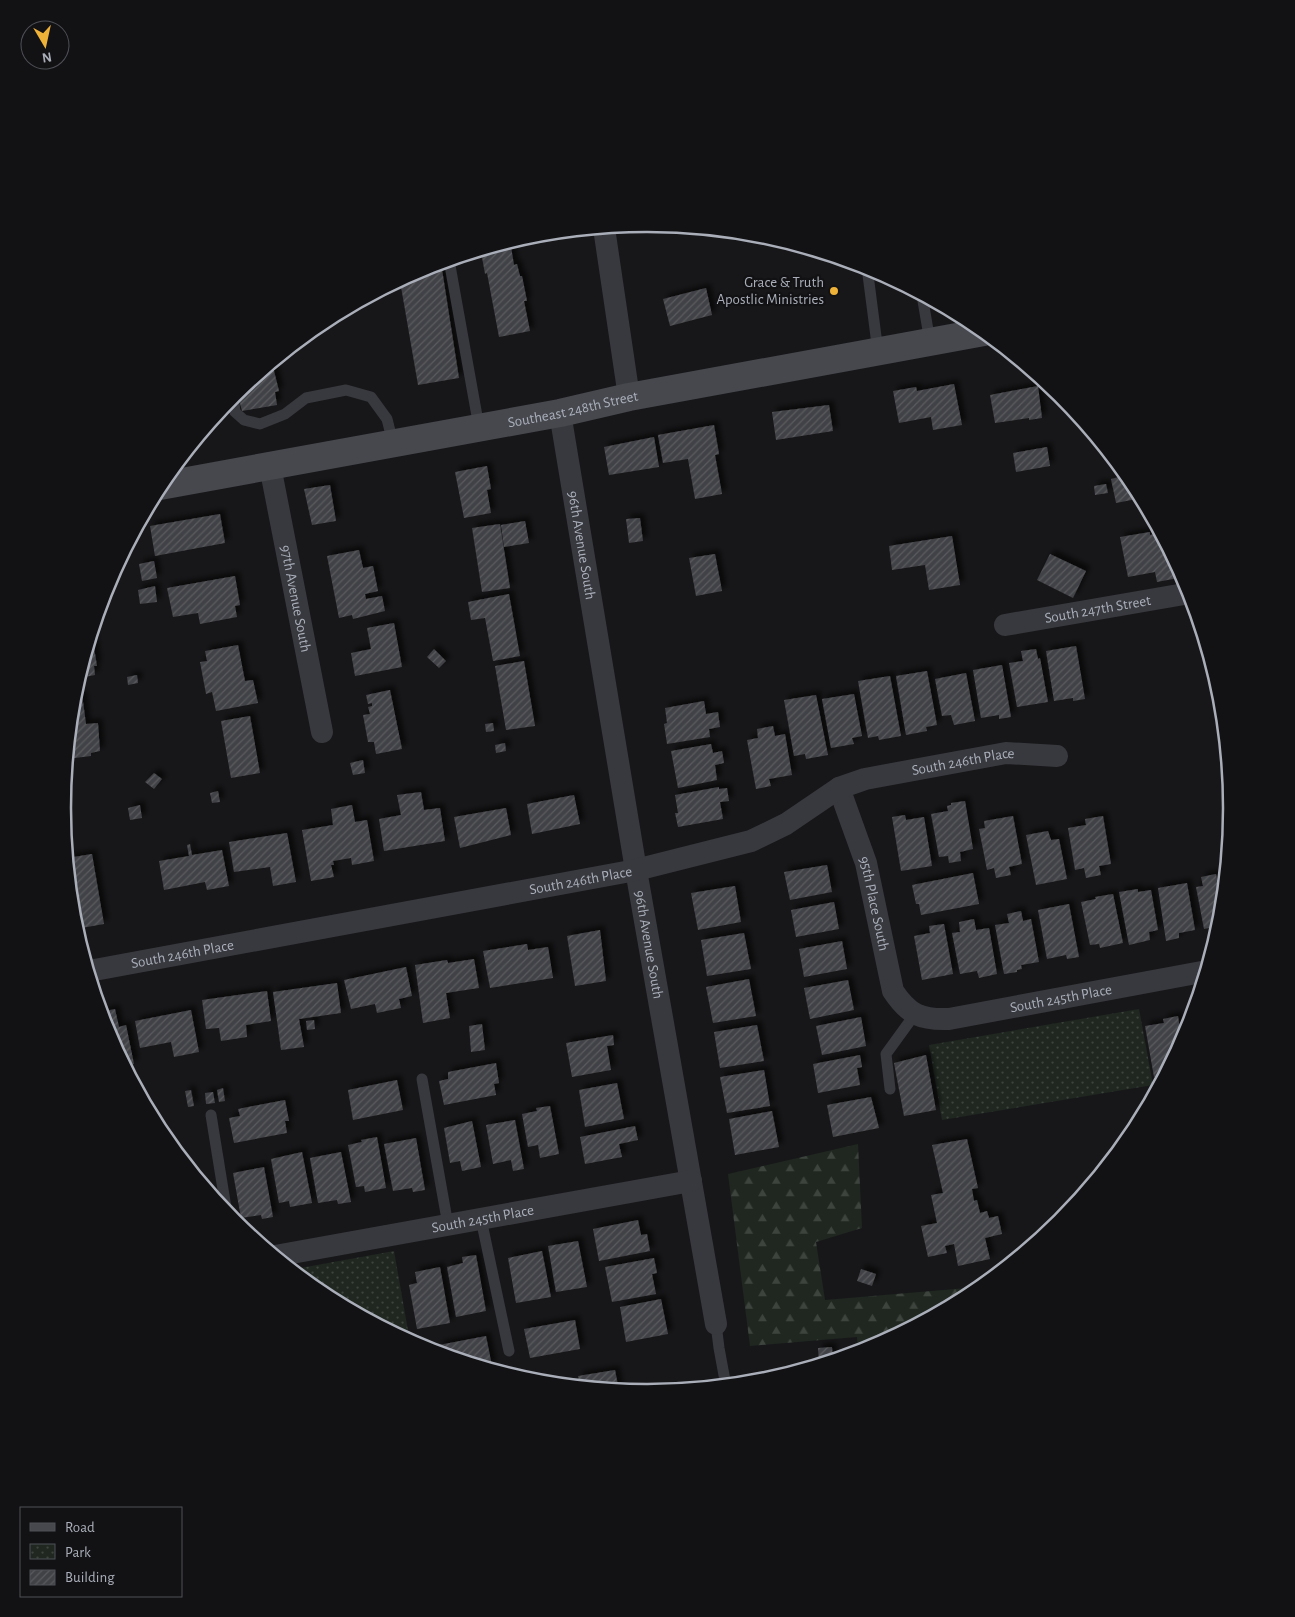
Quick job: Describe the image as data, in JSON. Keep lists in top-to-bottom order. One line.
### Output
{"streets":{"street":["Southeast 248th Street","96th Avenue South","97th Avenue South","South 247th Street","South 246th Place","95th Place South","South 245th Place"]},"crossings":[["Southeast 248th Street","96th Avenue South"],["Southeast 248th Street","97th Avenue South"],["96th Avenue South","South 246th Place"],["96th Avenue South","South 245th Place"],["South 246th Place","95th Place South"],["95th Place South","South 245th Place"]],"places":["Grace & Truth Apostlic Ministries"],"legend":["Road","Park","Building"],"north":"bottom"}
